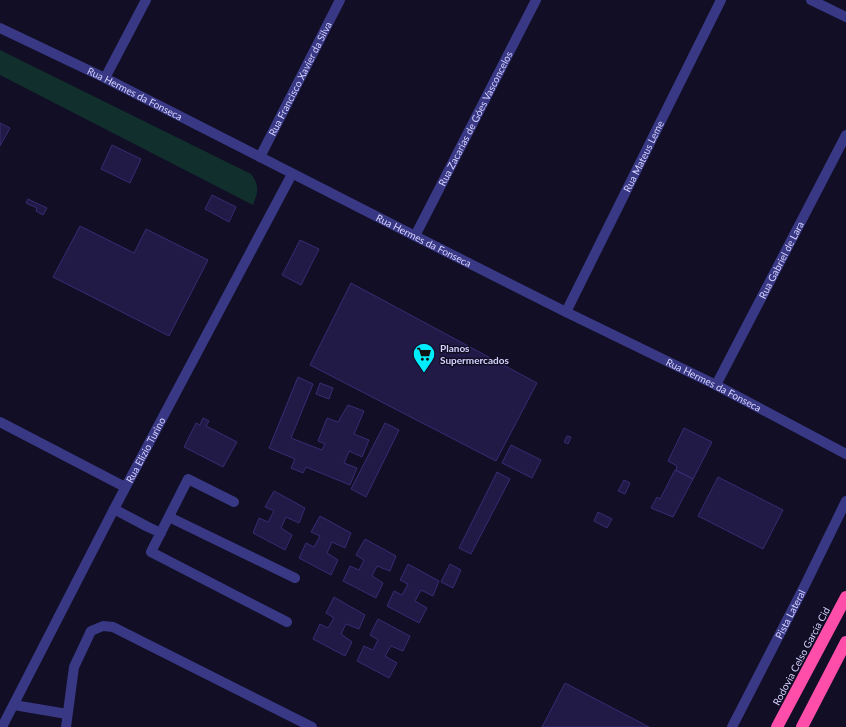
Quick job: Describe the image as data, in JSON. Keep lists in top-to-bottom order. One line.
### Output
{"streets":{"highway":["Rodovia Celso Garcia Cid"],"street":["Rua Francisco Xavier da Silva","Rua Hermes da Fonseca","Rua Zacarias de Góes Vasconcelos","Rua Mateus Leme","Rua Gabriel de Lara","Rua Elizio Turino","Pista Lateral"]},"crossings":[["Rua Francisco Xavier da Silva","Rua Hermes da Fonseca"],["Rua Hermes da Fonseca","Rua Zacarias de Góes Vasconcelos"],["Rua Hermes da Fonseca","Rua Mateus Leme"],["Rua Hermes da Fonseca","Rua Gabriel de Lara"],["Rua Hermes da Fonseca","Rua Elizio Turino"]],"places":{"supermarket":["Planos Supermercados"]}}
